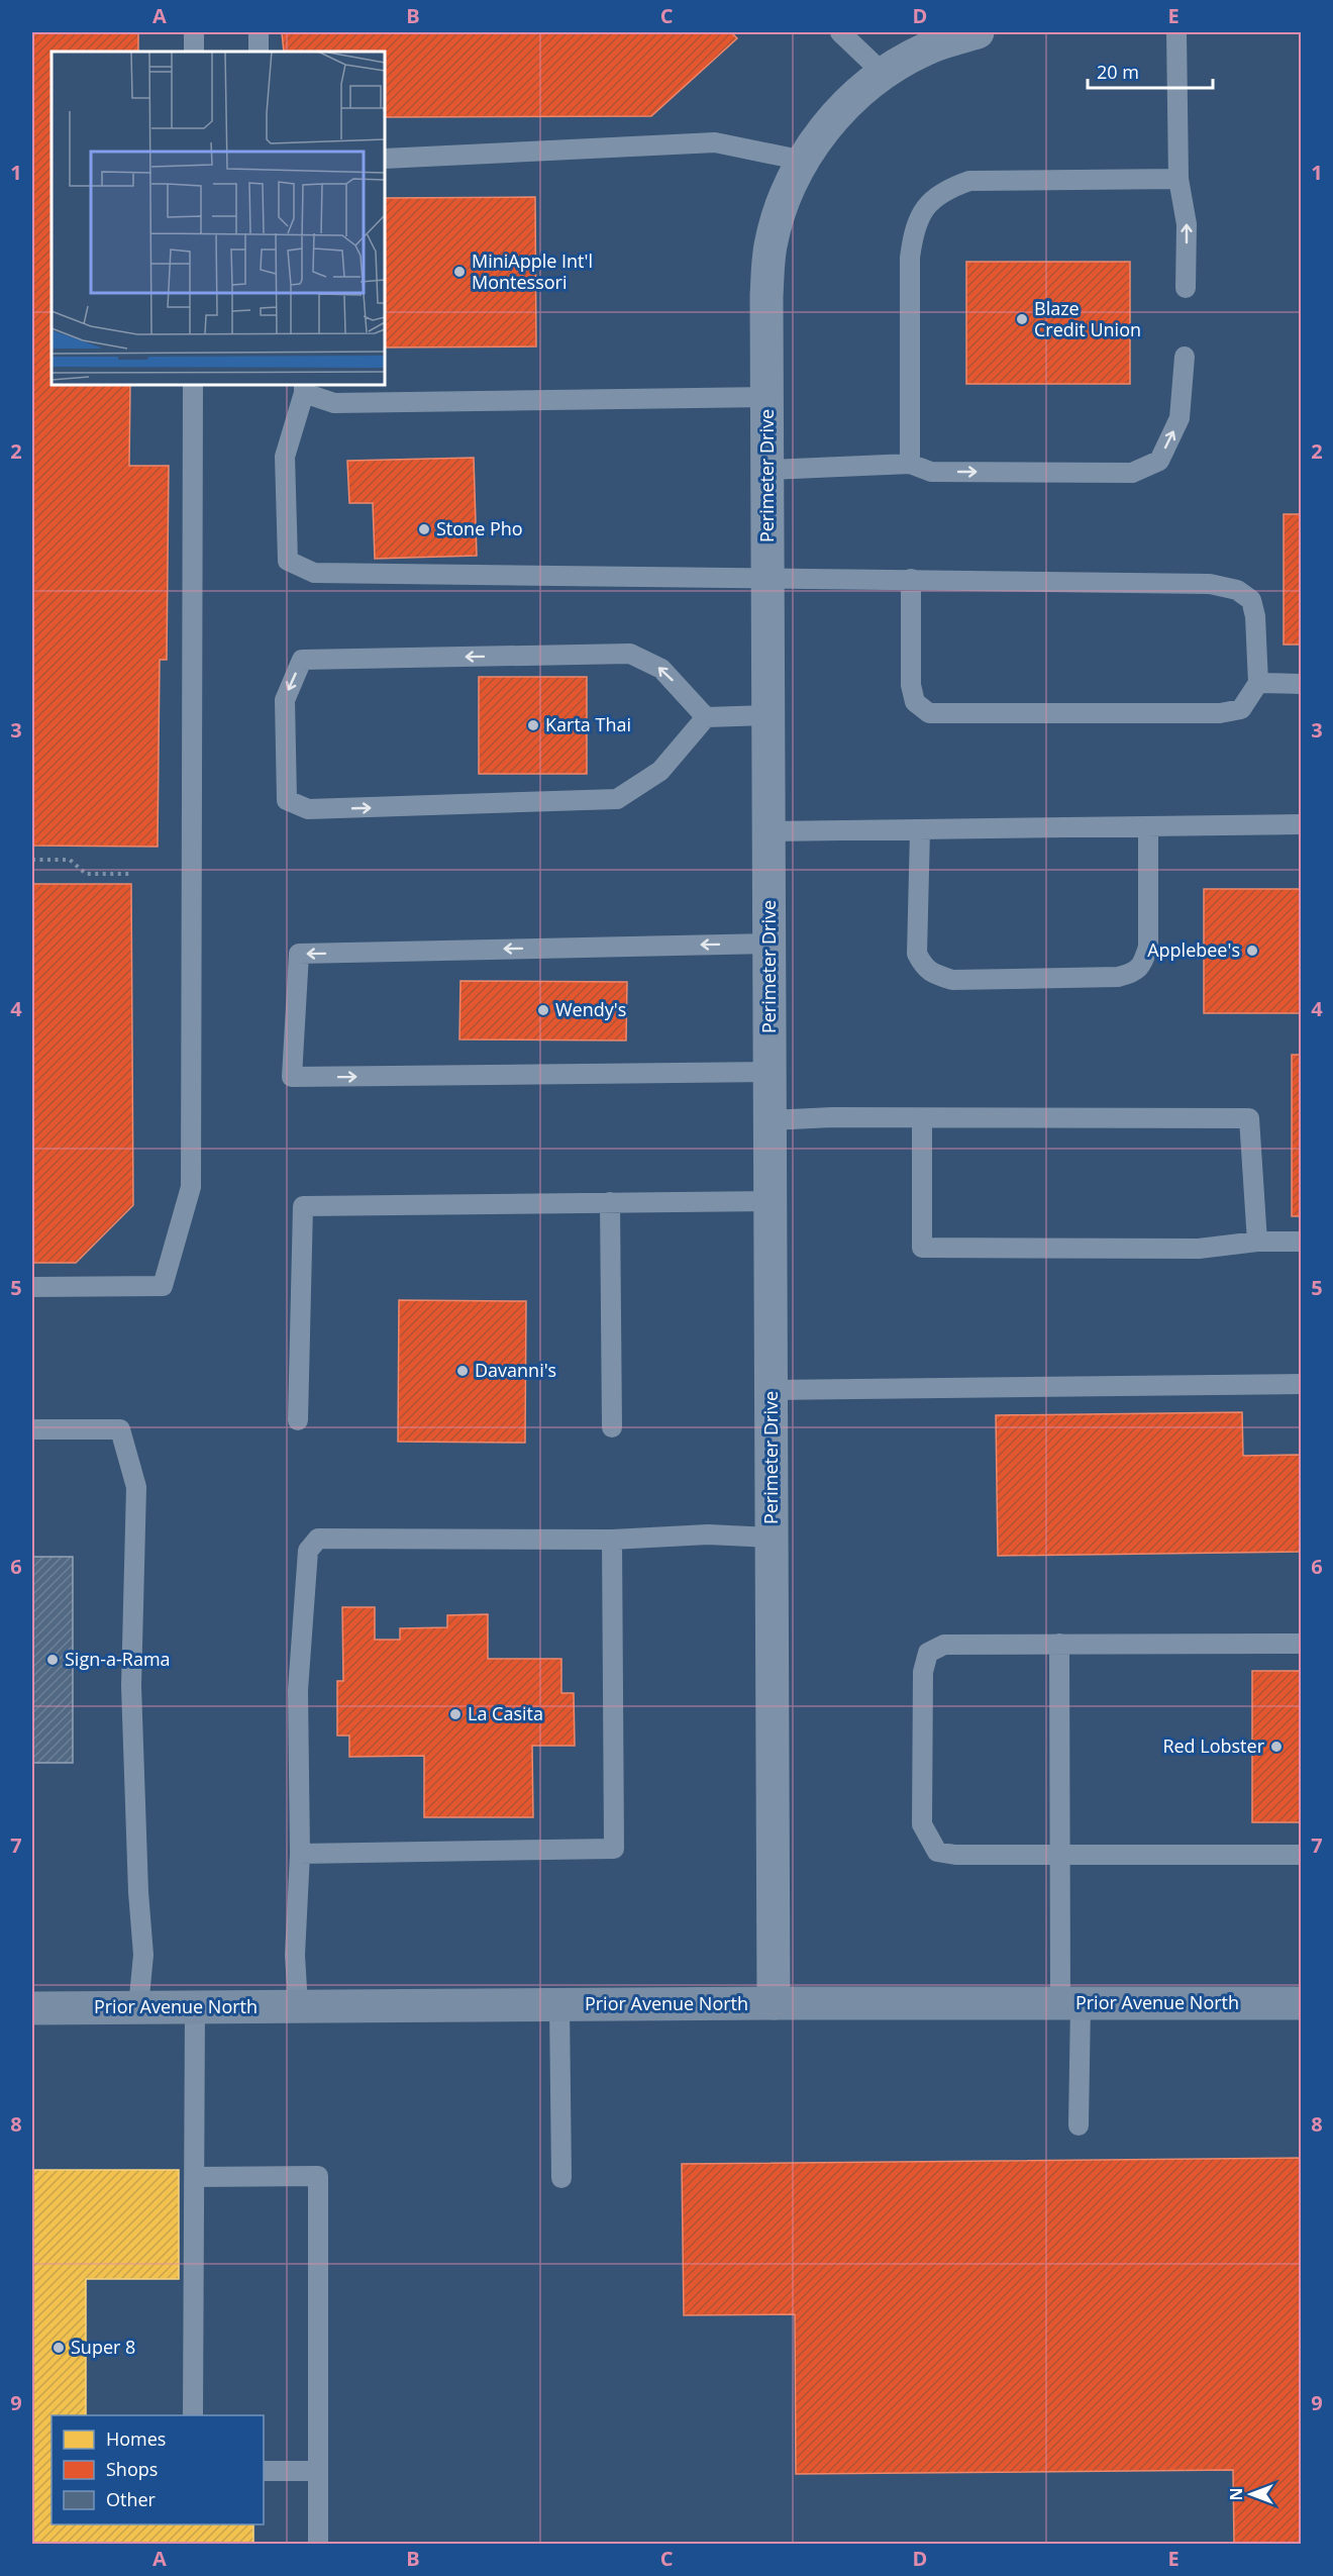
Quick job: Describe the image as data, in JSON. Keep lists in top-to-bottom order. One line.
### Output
{"streets":{"street":["Perimeter Drive","Prior Avenue North"]},"crossings":[["Perimeter Drive","Prior Avenue North"]],"places":["MiniApple Int'l Montessori","Blaze Credit Union","Stone Pho","Karta Thai","Applebee's","Wendy's","Davanni's","Sign-a-Rama","La Casita","Red Lobster","Super 8"],"legend":["Homes","Shops","Other"],"scale_bar":"20 m","north":"left","grid":{"columns":["A","B","C","D","E"],"rows":["1","2","3","4","5","6","7","8","9"]}}
